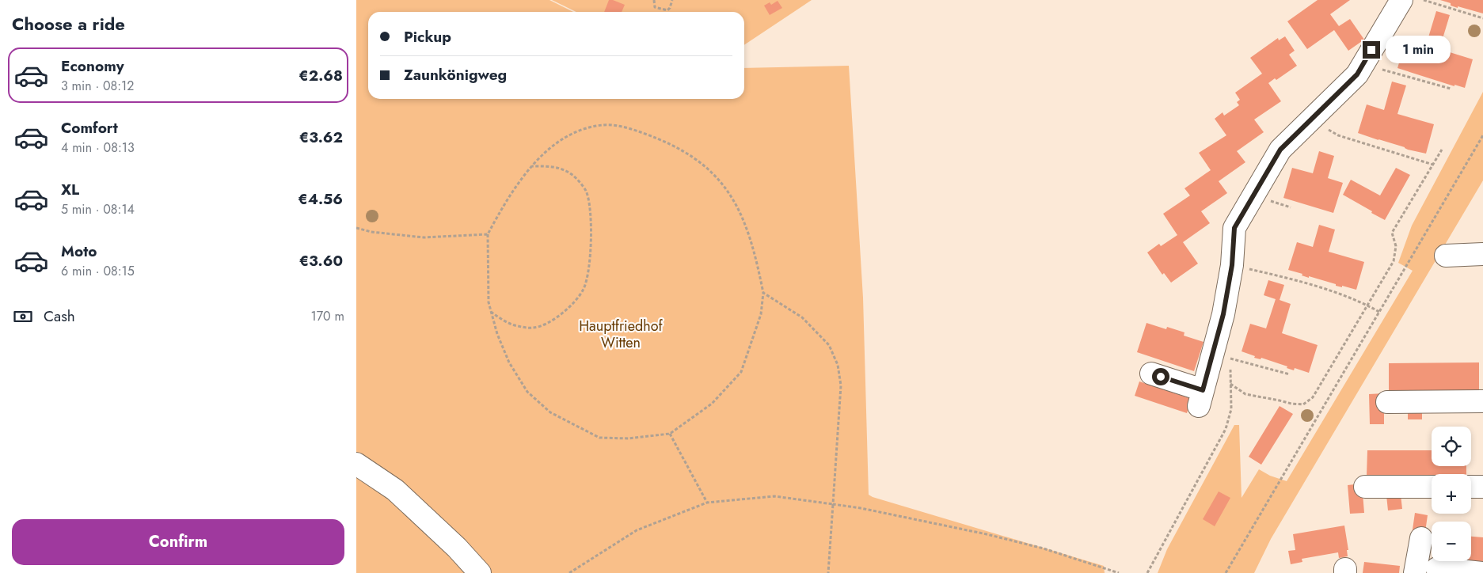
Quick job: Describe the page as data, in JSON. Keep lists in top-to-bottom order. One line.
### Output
{"parks":["Hauptfriedhof Witten"],"page":{"heading":"Choose a ride","banner":["Pickup","Zaunkönigweg"],"bubble":"1 min","list":[{"name":"Economy","note":"3 min · 08:12","value":"€2.68"},{"name":"Comfort","note":"4 min · 08:13","value":"€3.62"},{"name":"XL","note":"5 min · 08:14","value":"€4.56"},{"name":"Moto","note":"6 min · 08:15","value":"€3.60"}],"pay":["Cash","170 m"],"map_buttons":["+","−"],"buttons":"Confirm"}}
